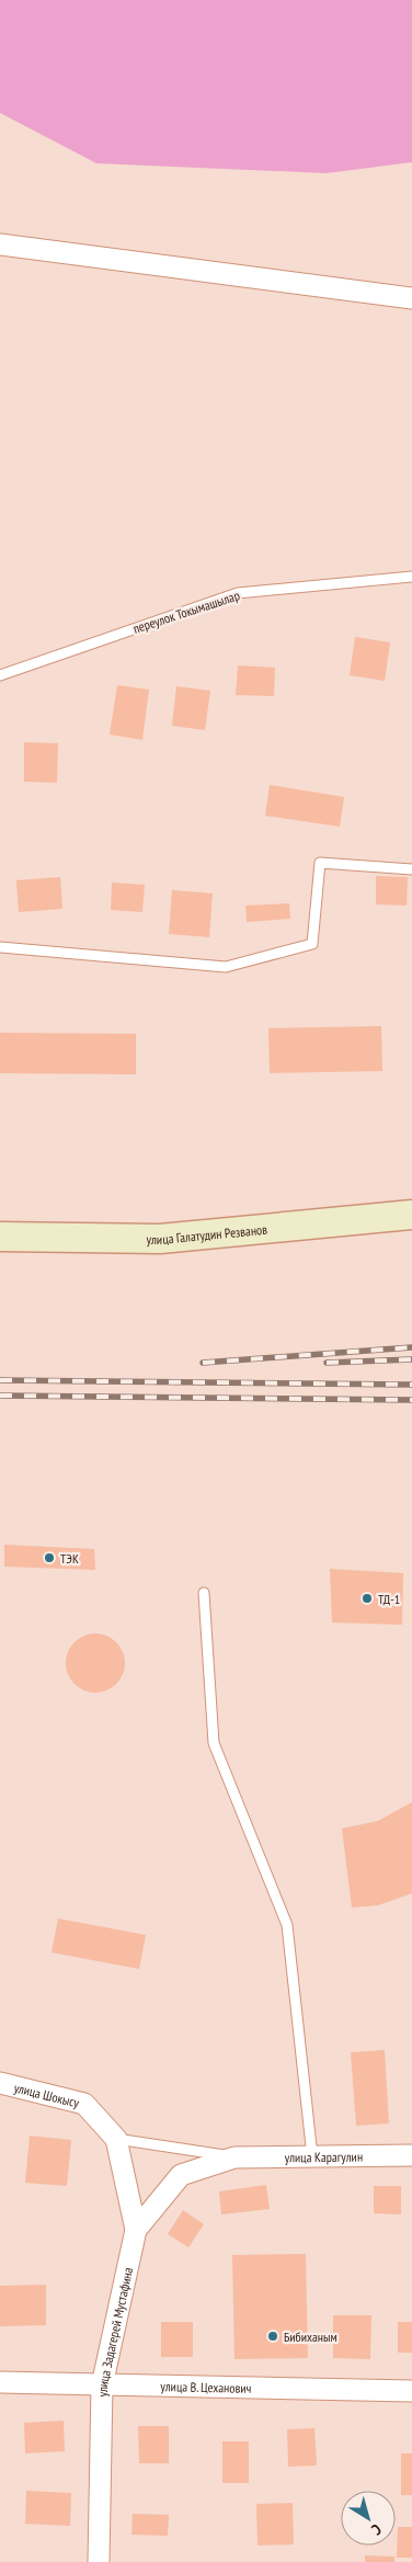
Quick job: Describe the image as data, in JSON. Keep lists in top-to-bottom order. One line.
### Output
{"streets":{"street":["улица Галатудин Резванов","улица Шокысу","улица Карагулин","улица Задагерей Мустафина","улица В. Цеханович"],"lane":["переулок Токымашылар"]},"crossings":[["улица Карагулин","улица Задагерей Мустафина"],["улица Задагерей Мустафина","улица В. Цеханович"]],"places":["ТЭК","ТД-1","Бибиханым"],"north":"bottom right"}
